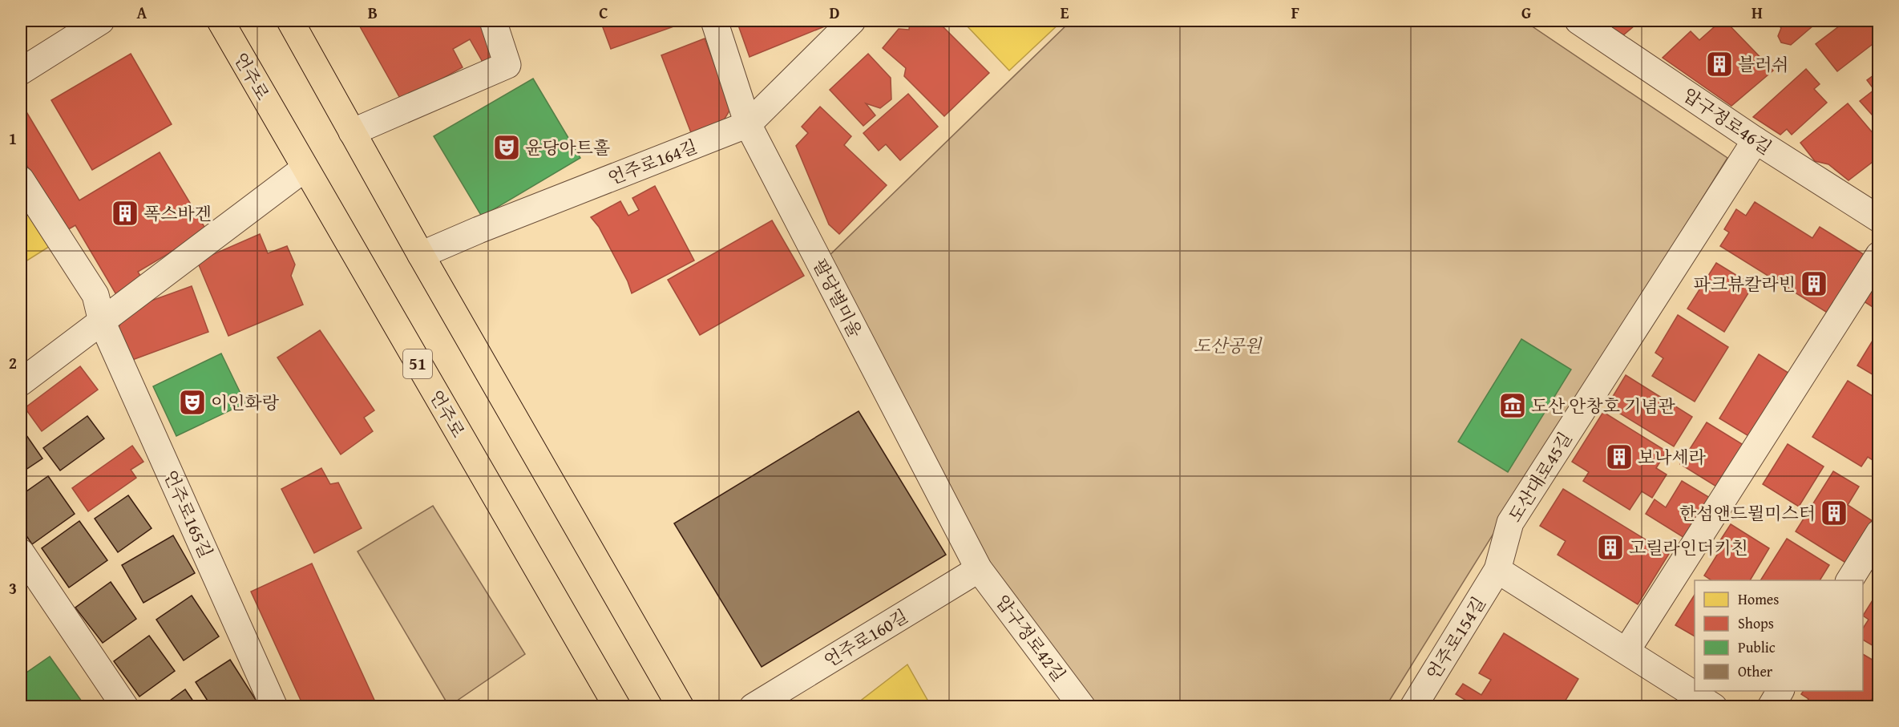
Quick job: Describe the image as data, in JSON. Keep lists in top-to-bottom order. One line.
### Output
{"streets":{"main road":["언주로","51"],"street":["압구정로46길","언주로164길","팔당별미울","도산대로45길","언주로165길","언주로160길","압구정로42길","언주로154길"]},"crossings":[["압구정로46길","도산대로45길"],["언주로164길","팔당별미울"],["팔당별미울","언주로160길"],["팔당별미울","압구정로42길"],["도산대로45길","언주로154길"],["언주로160길","압구정로42길"]],"parks":["도산공원"],"places":{"building":["블러쉬","폭스바겐","파크뷰칼라빈","보나세라","한섬앤드뮐미스터","고릴라인더키친"],"theatre":["윤당아트홀","이인화랑"],"museum":["도산 안창호 기념관"]},"legend":["Homes","Shops","Public","Other"],"grid":{"columns":["A","B","C","D","E","F","G","H"],"rows":["1","2","3"]}}
